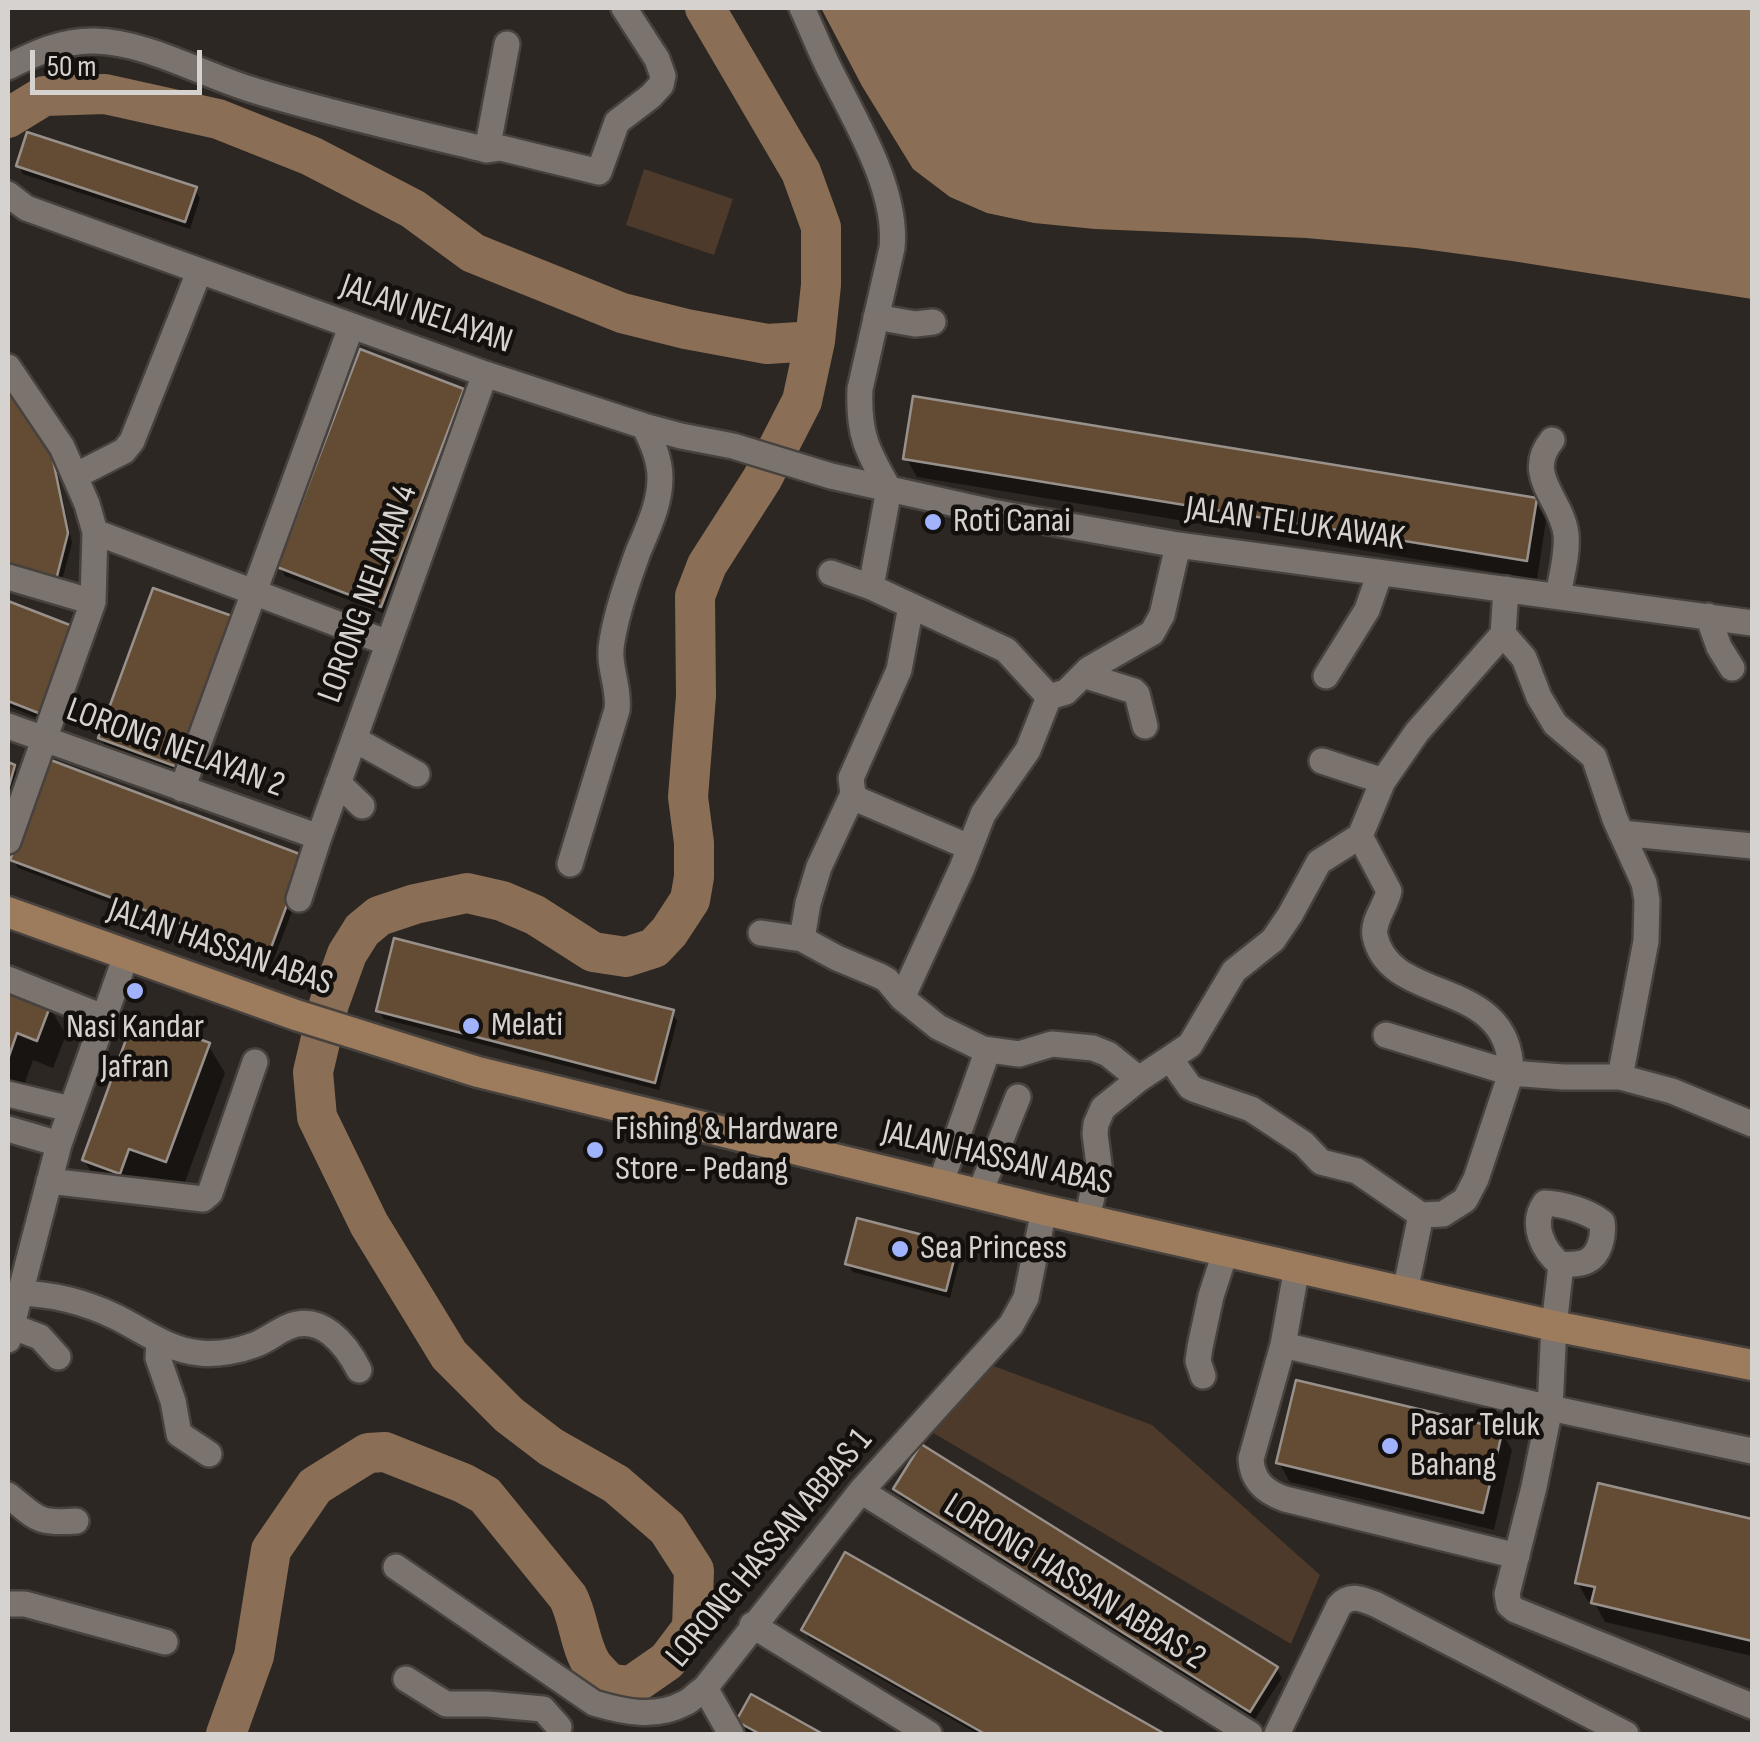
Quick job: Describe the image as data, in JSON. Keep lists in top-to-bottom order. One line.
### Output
{"streets":{"main road":["JALAN HASSAN ABAS"],"street":["JALAN NELAYAN","JALAN TELUK AWAK","LORONG NELAYAN 4","LORONG NELAYAN 2","LORONG HASSAN ABBAS 1","LORONG HASSAN ABBAS 2"]},"crossings":[["JALAN NELAYAN","JALAN TELUK AWAK"],["JALAN NELAYAN","LORONG NELAYAN 4"],["LORONG NELAYAN 4","LORONG NELAYAN 2"],["JALAN HASSAN ABAS","LORONG HASSAN ABBAS 1"],["LORONG HASSAN ABBAS 1","LORONG HASSAN ABBAS 2"]],"places":["Roti Canai","Nasi Kandar Jafran","Melati","Fishing & Hardware Store - Pedang","Sea Princess","Pasar Teluk Bahang"],"scale_bar":"50 m"}
